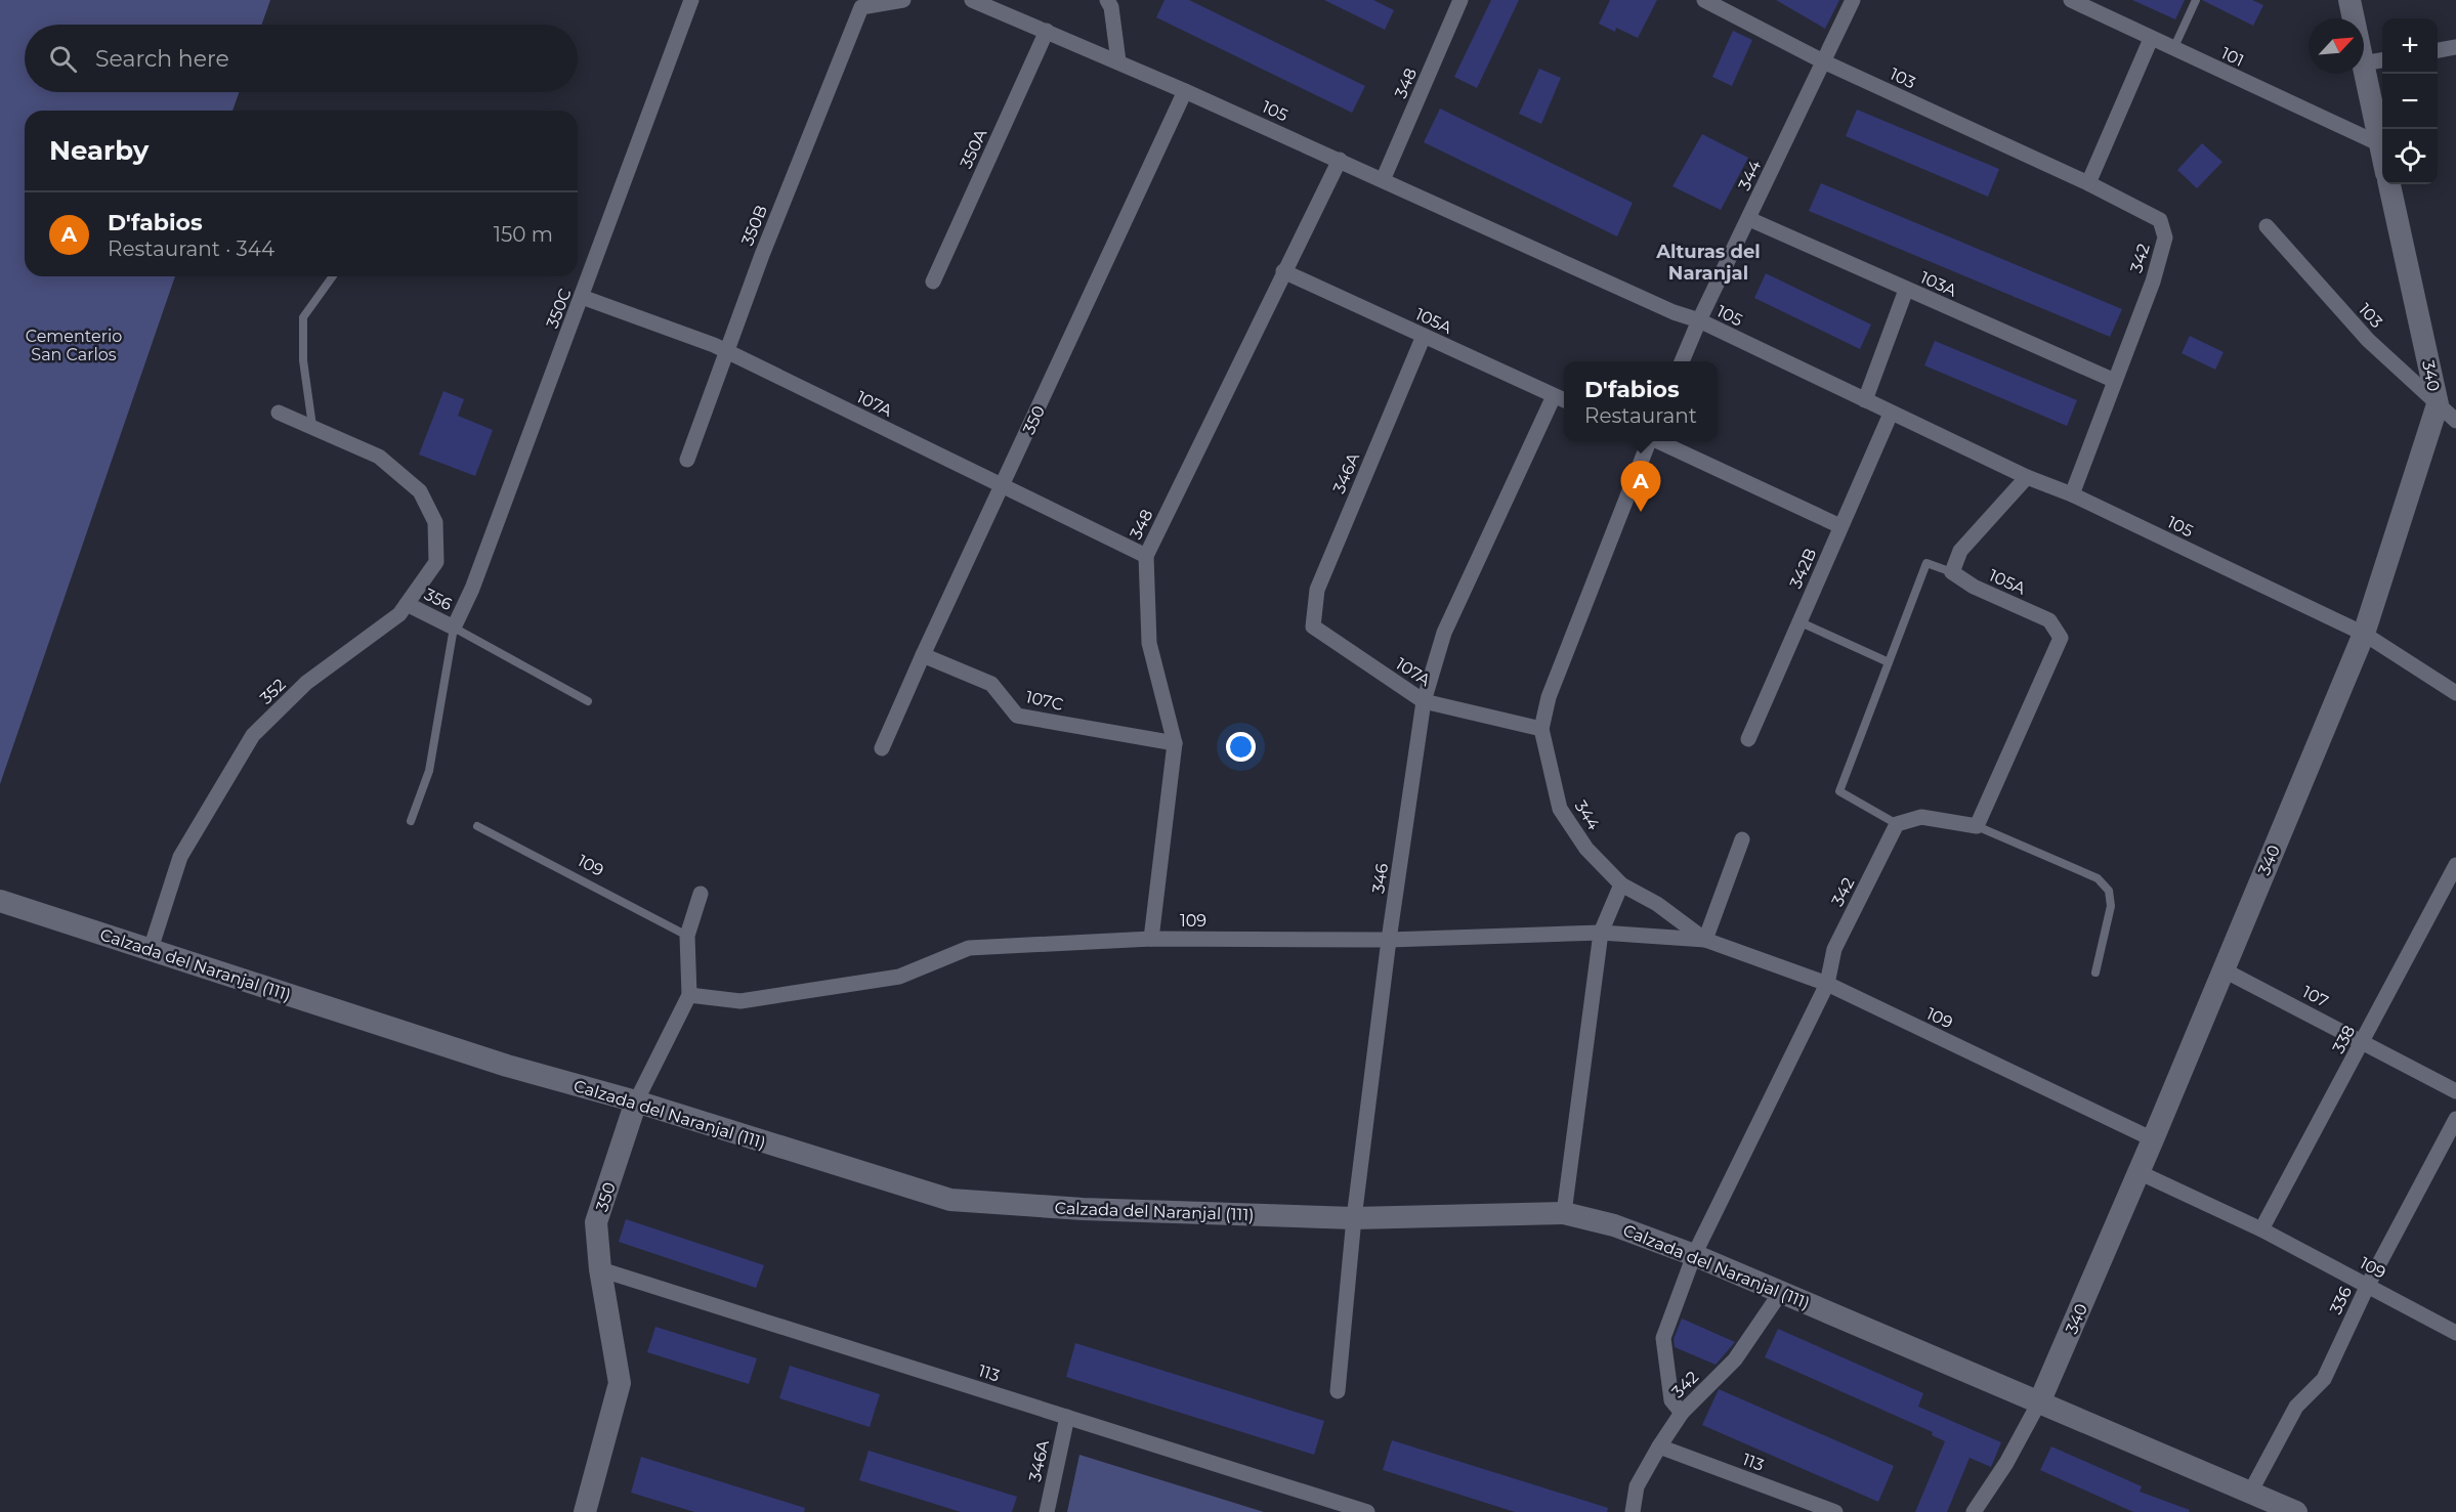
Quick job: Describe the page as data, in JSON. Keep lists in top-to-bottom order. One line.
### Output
{"streets":{"main road":["340","350","Calzada del Naranjal (111)"],"street":["101","103","348","105","350A","344","350B","342","103A","350C","105A","107A","346A","342B","356","352","107C","109","346","107","338","336","113"]},"crossings":[["103","344"],["103","342"],["103","340"],["348","105"],["348","105A"],["348","107A"],["348","107C"],["348","109"],["105","350A"],["105","344"],["105","342"],["105","340"],["105","350"],["105","342B"],["344","103A"],["344","107A"],["344","109"],["350B","107A"],["342","103A"],["342","109"],["342","Calzada del Naranjal (111)"],["342","113"],["350C","107A"],["350C","356"],["105A","346A"],["105A","346"],["340","109"],["340","Calzada del Naranjal (111)"],["340","107"],["107A","350"],["107A","346A"],["107A","346"],["350","107C"],["350","109"],["350","Calzada del Naranjal (111)"],["350","113"],["346A","113"],["356","352"],["352","Calzada del Naranjal (111)"],["109","346"],["109","338"],["109","336"],["346","Calzada del Naranjal (111)"],["Calzada del Naranjal (111)","336"],["107","338"]],"districts":["Alturas del Naranjal"],"parks":["Cementerio San Carlos"],"north":"top right","page":{"map_buttons":["+","−"],"search":"Search here","heading":"Nearby","list":[{"mark":"A","name":"D'fabios","note":"Restaurant · 344","value":"150 m"}],"popup":["D'fabios","Restaurant"],"pins":"A"}}
